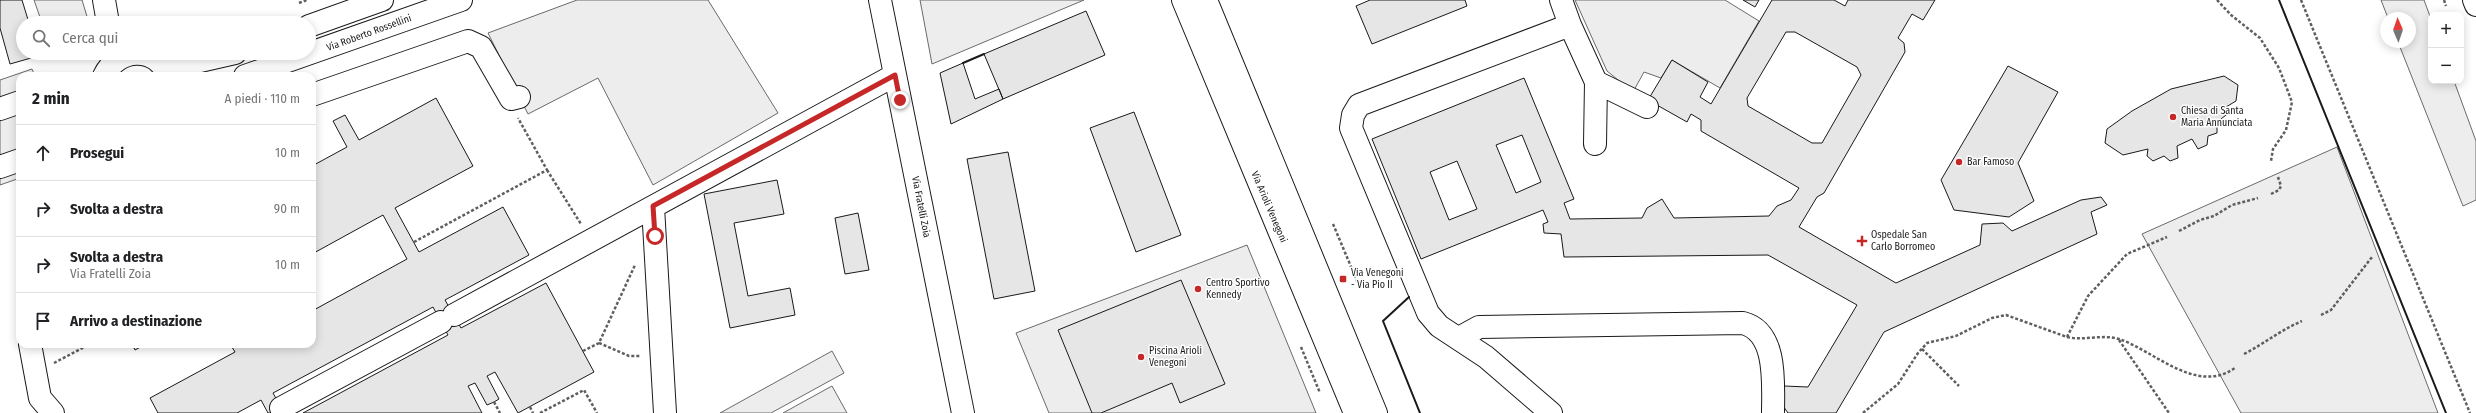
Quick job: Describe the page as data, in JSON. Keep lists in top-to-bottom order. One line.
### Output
{"streets":{"street":["Via Roberto Rossellini","Via Fratelli Zoia","Via Arioli Venegoni"]},"places":{"other":["Chiesa di Santa Maria Annunciata","Bar Famoso","Centro Sportivo Kennedy","Piscina Arioli Venegoni"],"health":["Ospedale San Carlo Borromeo"],"transit":["Via Venegoni - Via Pio II"]},"north":"top","page":{"map_buttons":["+","−"],"search":"Cerca qui","heading":["2 min","A piedi · 110 m"],"list":[["Prosegui","10 m"],["Svolta a destra","90 m"],["Svolta a destra","Via Fratelli Zoia","10 m"],"Arrivo a destinazione"]}}
